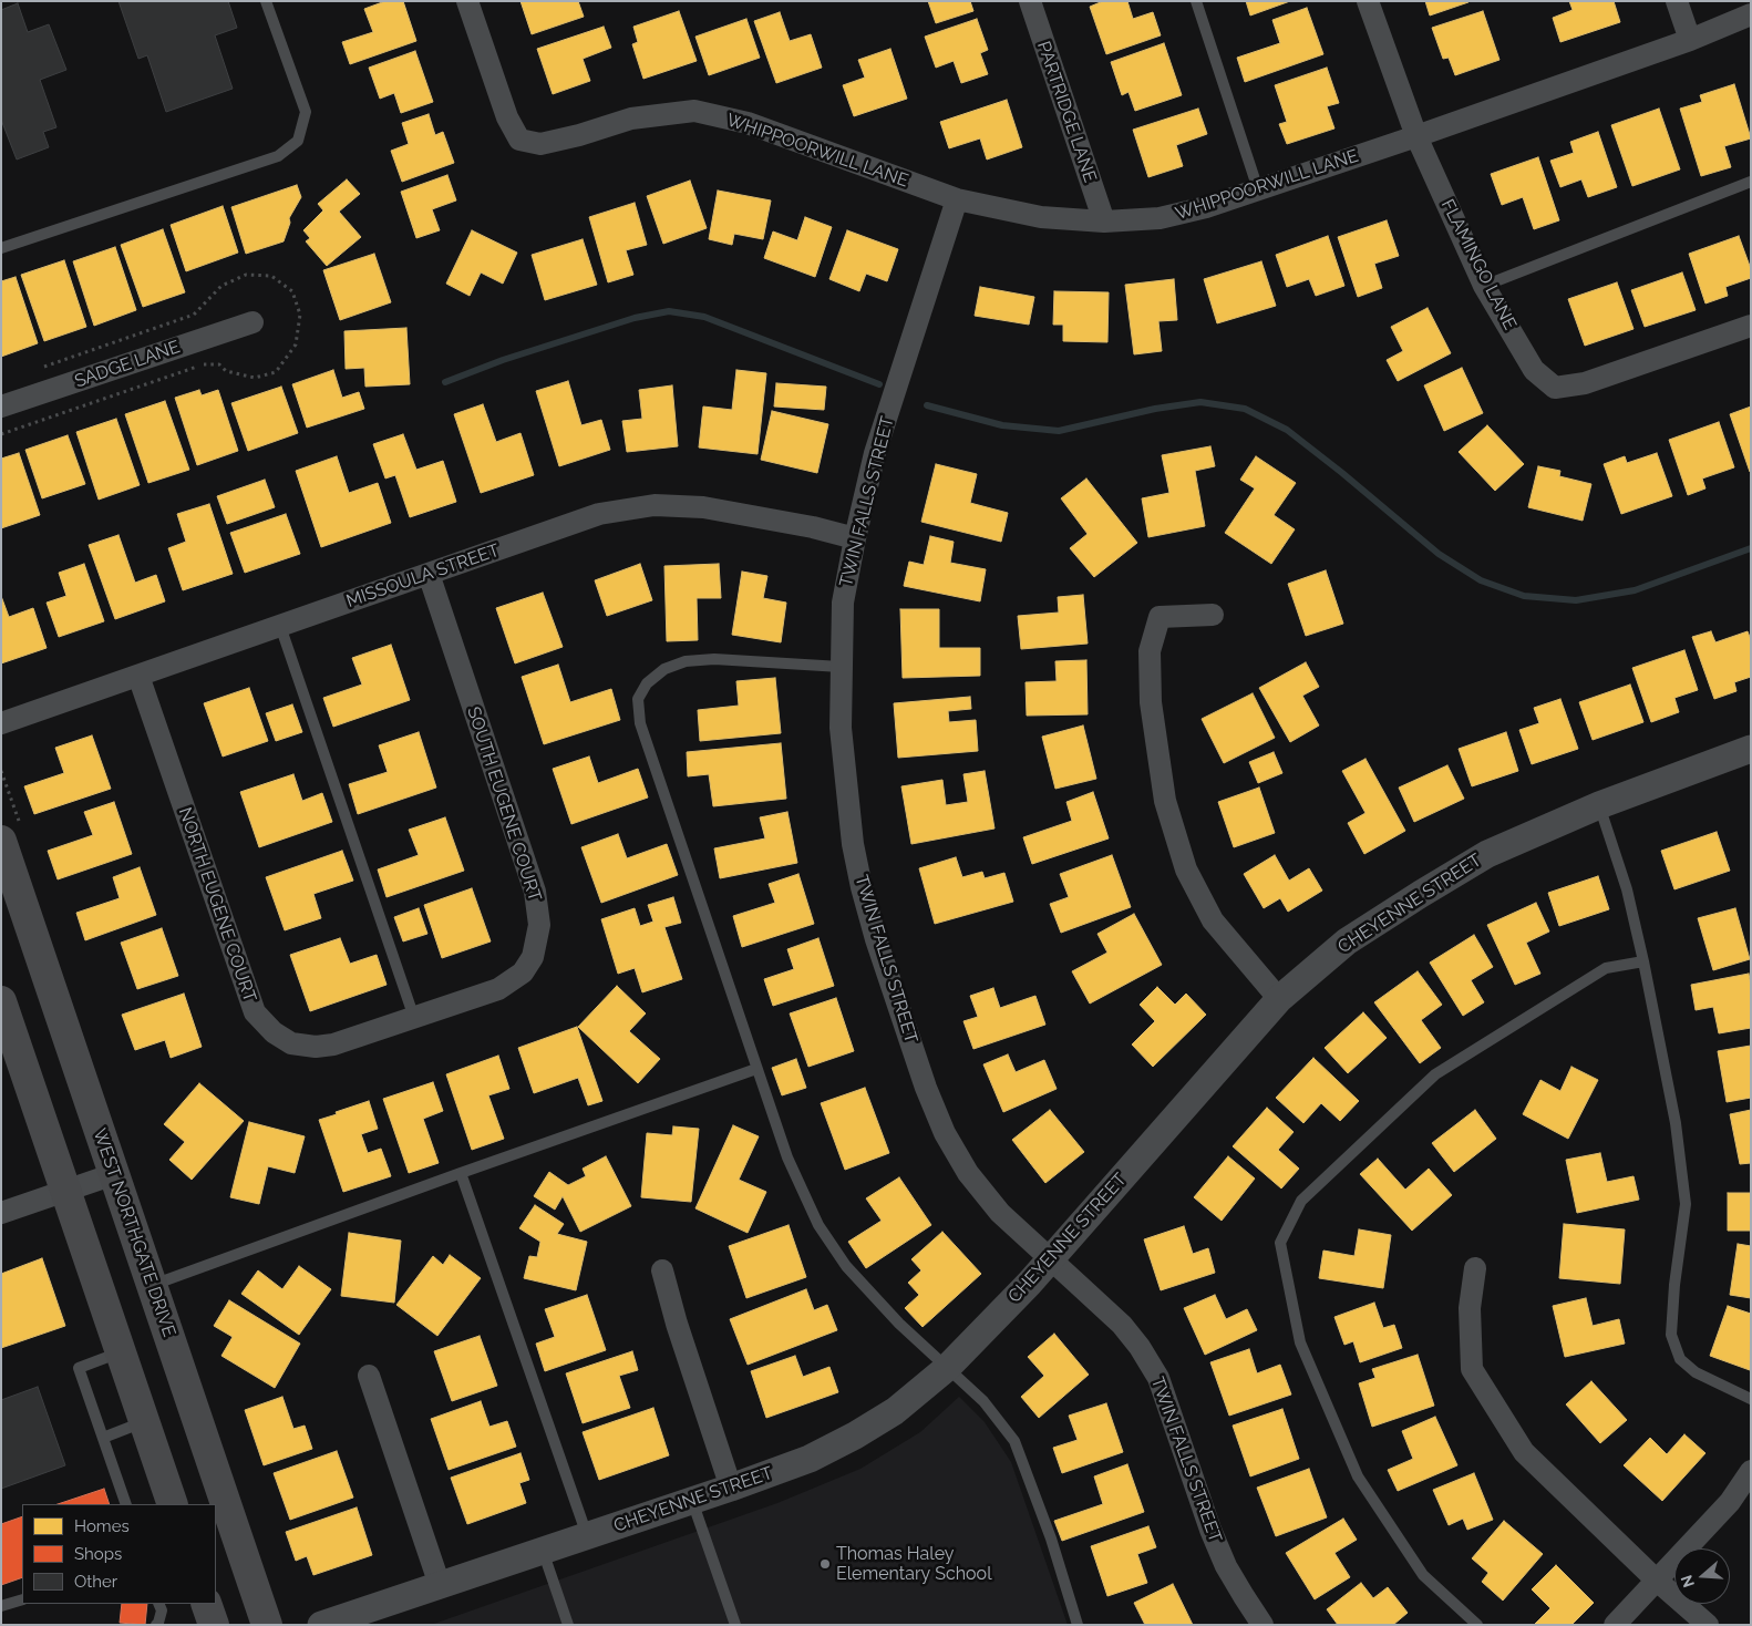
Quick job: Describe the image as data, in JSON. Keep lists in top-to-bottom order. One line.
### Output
{"streets":{"main road":["WEST NORTHGATE DRIVE"],"street":["PARTRIDGE LANE","WHIPPOORWILL LANE","FLAMINGO LANE","SADGE LANE","TWIN FALLS STREET","MISSOULA STREET","SOUTH EUGENE COURT","CHEYENNE STREET","NORTH EUGENE COURT"]},"crossings":[["PARTRIDGE LANE","WHIPPOORWILL LANE"],["WHIPPOORWILL LANE","FLAMINGO LANE"],["WHIPPOORWILL LANE","TWIN FALLS STREET"],["TWIN FALLS STREET","MISSOULA STREET"],["TWIN FALLS STREET","CHEYENNE STREET"],["MISSOULA STREET","SOUTH EUGENE COURT"],["MISSOULA STREET","NORTH EUGENE COURT"],["SOUTH EUGENE COURT","NORTH EUGENE COURT"]],"places":["Thomas Haley Elementary School"],"legend":["Homes","Shops","Other"],"north":"left"}
